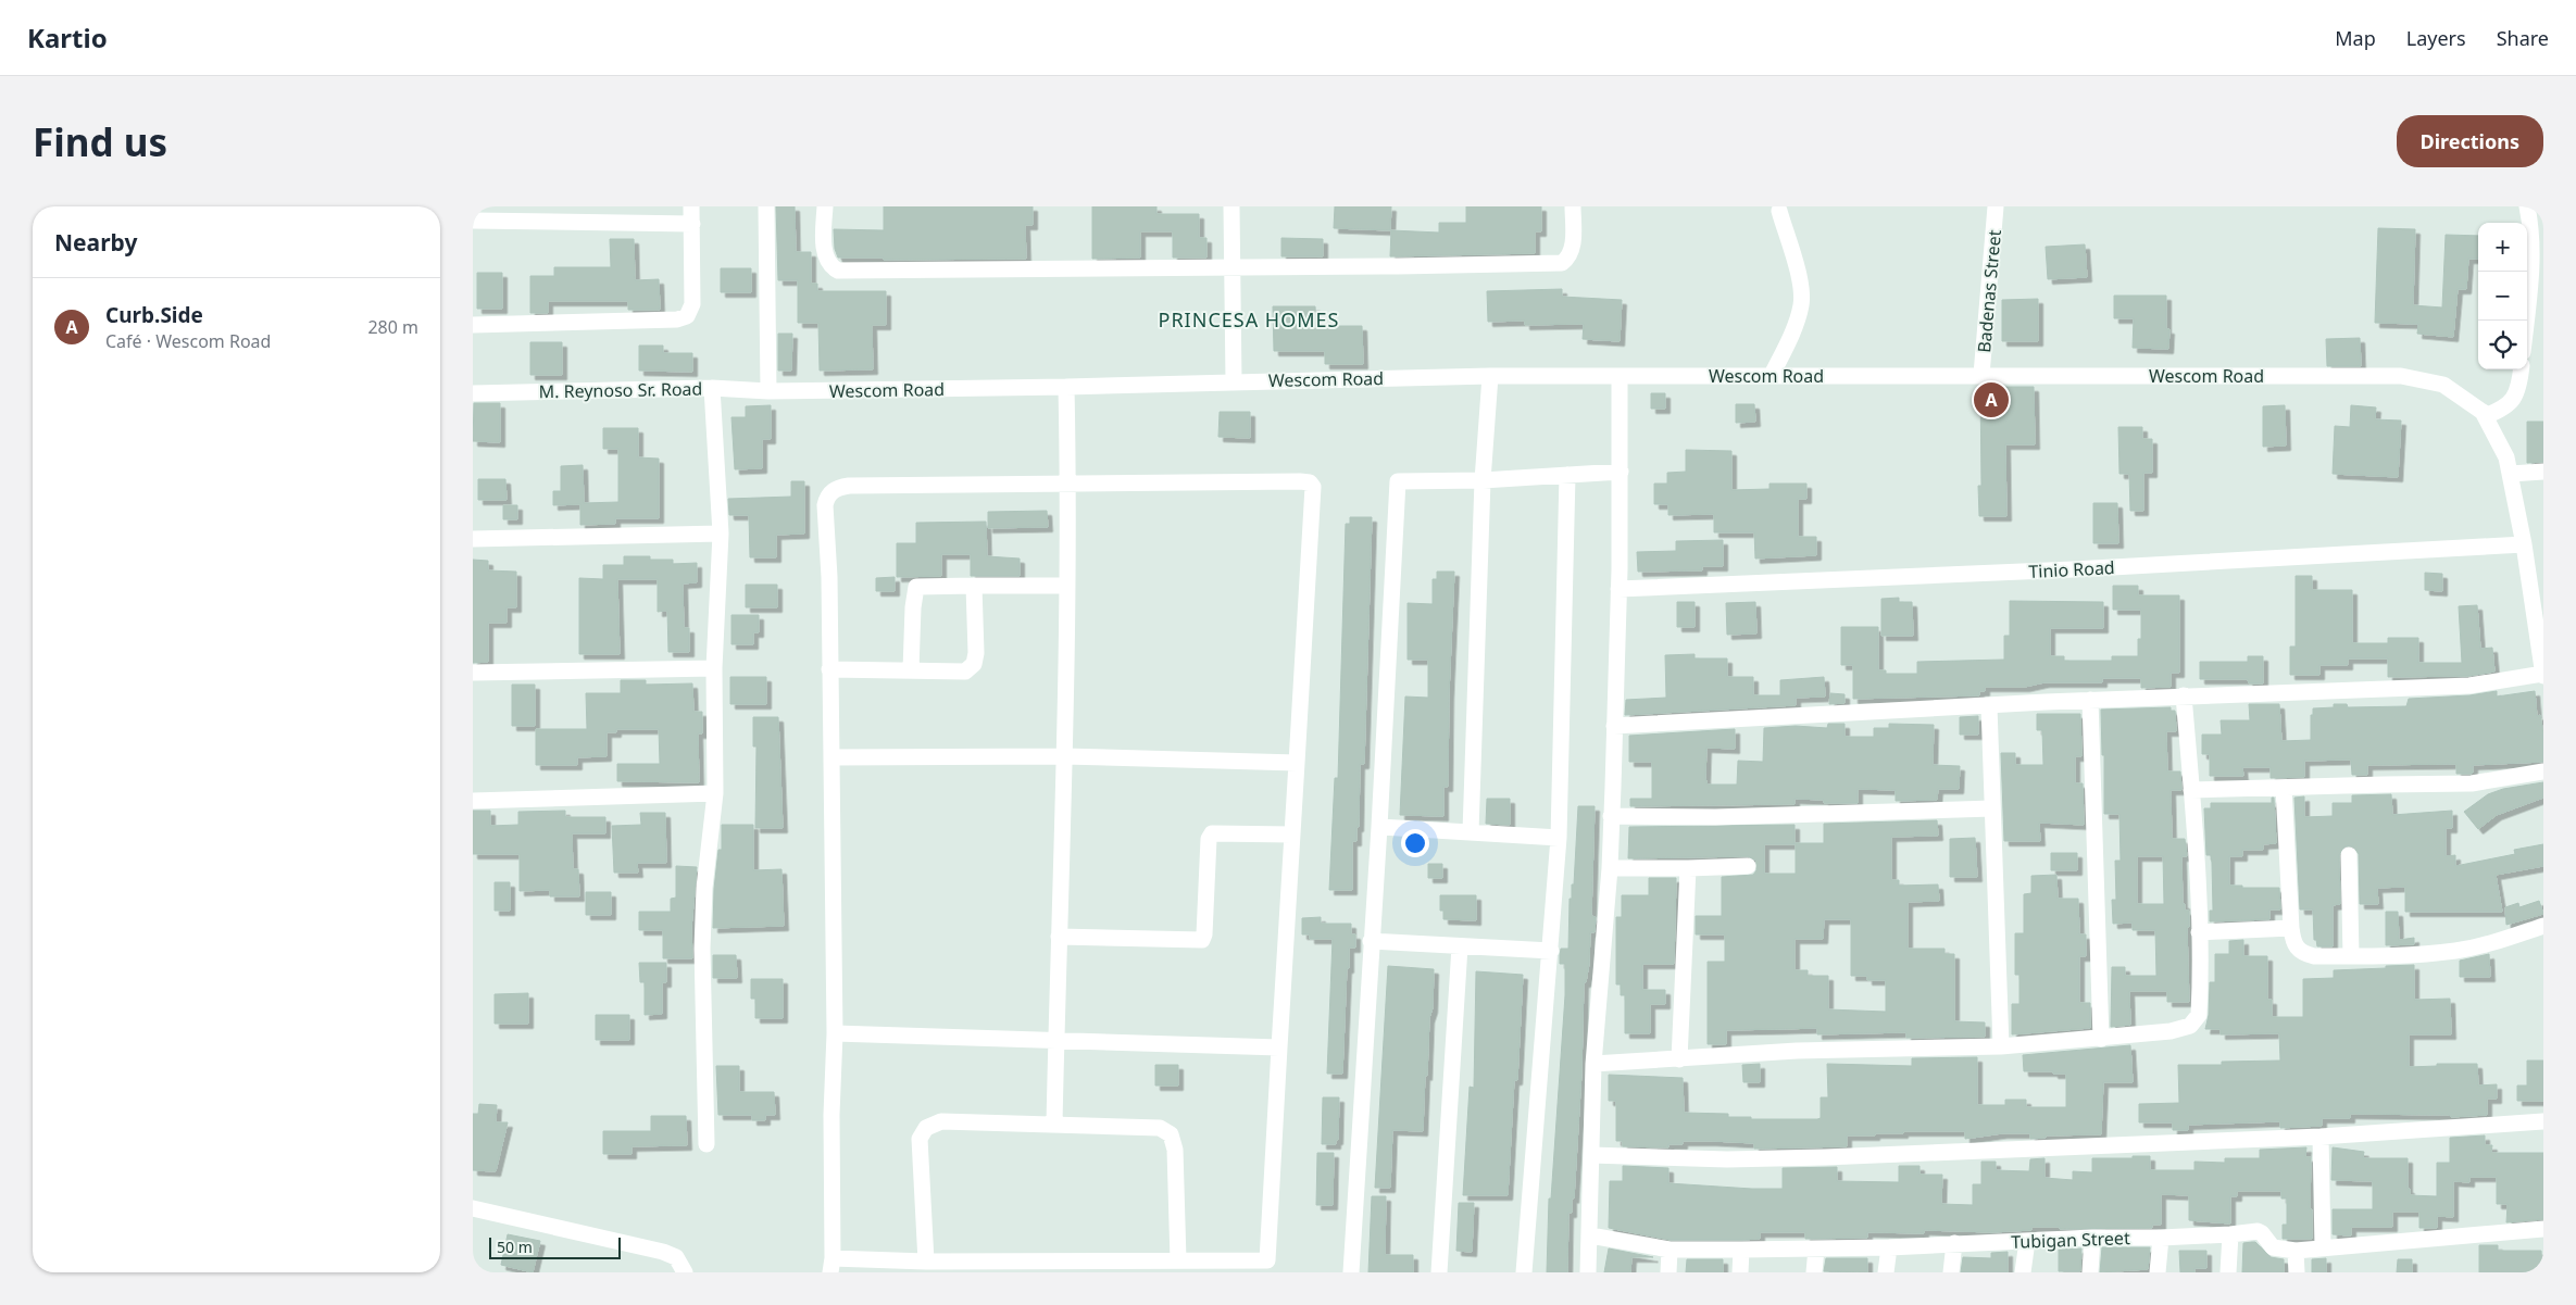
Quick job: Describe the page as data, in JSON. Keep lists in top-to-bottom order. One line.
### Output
{"streets":{"street":["Badenas Street","Wescom Road","M. Reynoso Sr. Road","Tinio Road","Tubigan Street"]},"crossings":[["Badenas Street","Wescom Road"],["Wescom Road","M. Reynoso Sr. Road"],["Wescom Road","Tinio Road"]],"districts":["PRINCESA HOMES"],"scale_bar":"50 m","page":{"header":"Kartio","nav":["Map","Layers","Share"],"buttons":"Directions","title":"Find us","heading":"Nearby","map_buttons":["+","−"],"list":[{"mark":"A","name":"Curb.Side","note":"Café · Wescom Road","value":"280 m"}],"pins":"A","scale":"50 m"}}
